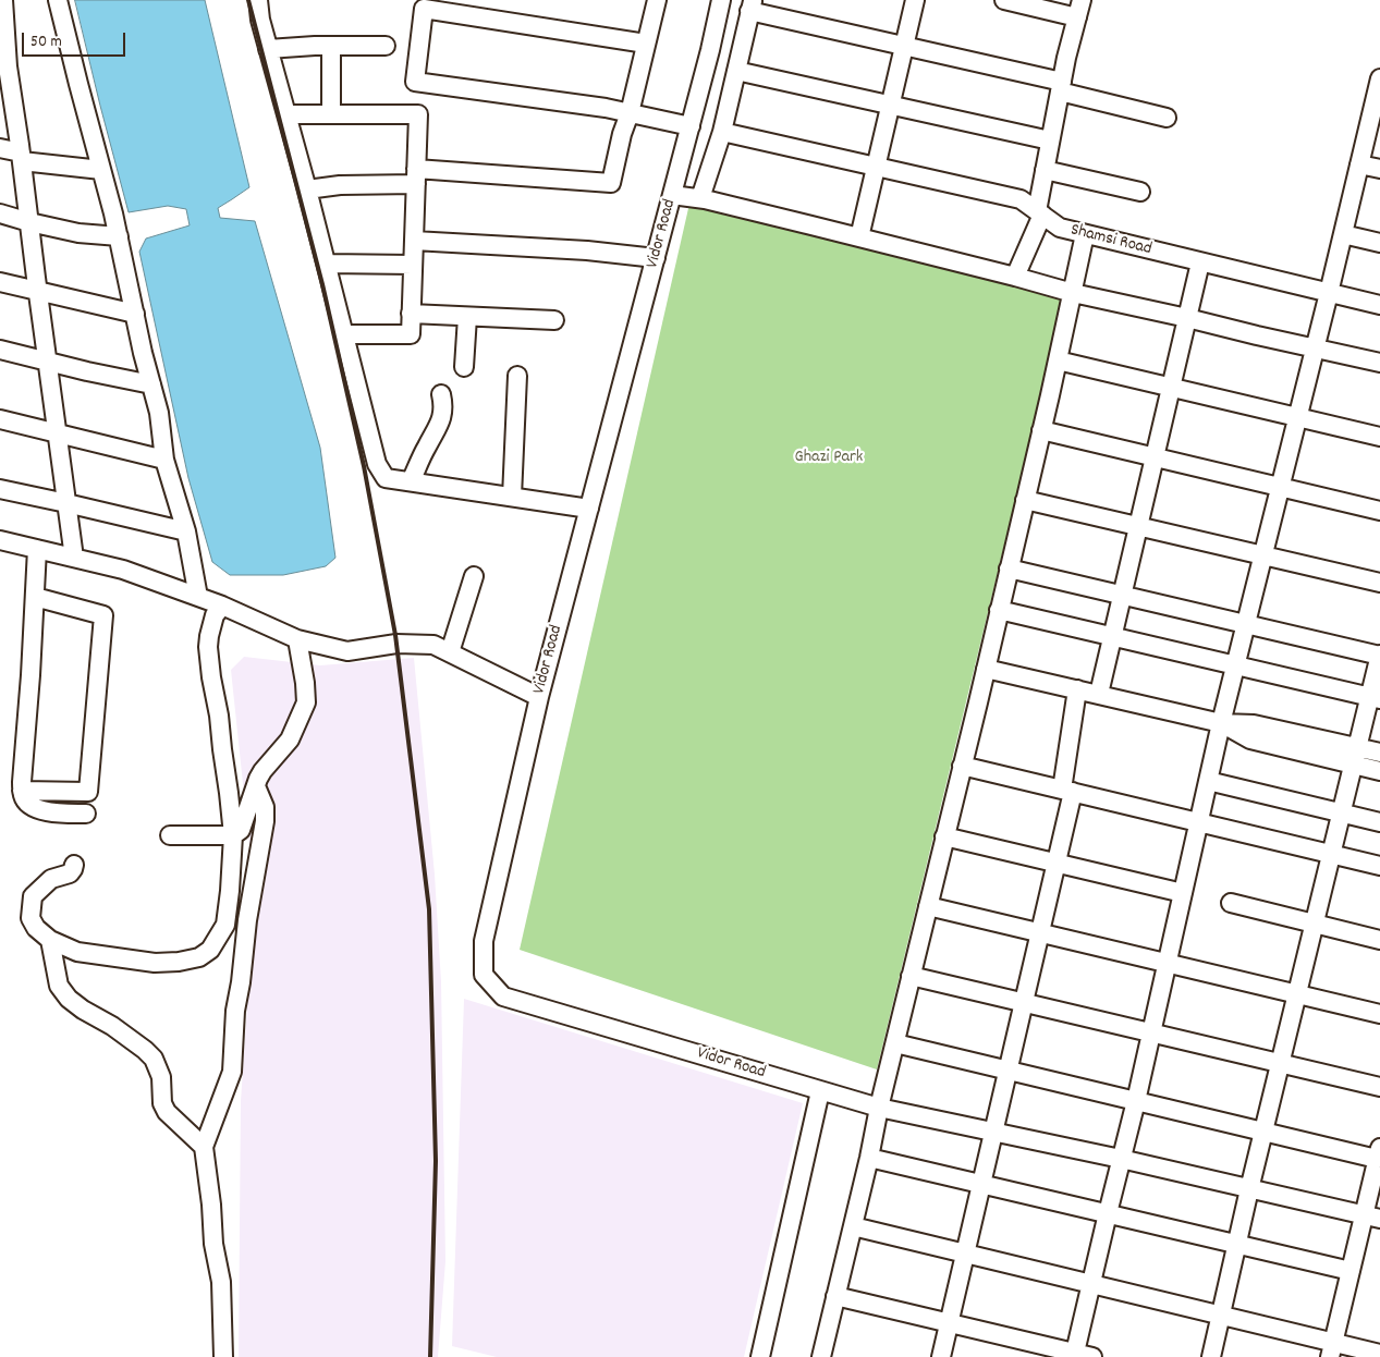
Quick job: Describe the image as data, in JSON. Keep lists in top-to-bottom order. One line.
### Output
{"streets":{"street":["Vidor Road","Shamsi Road"]},"parks":["Ghazi Park"],"scale_bar":"50 m"}
